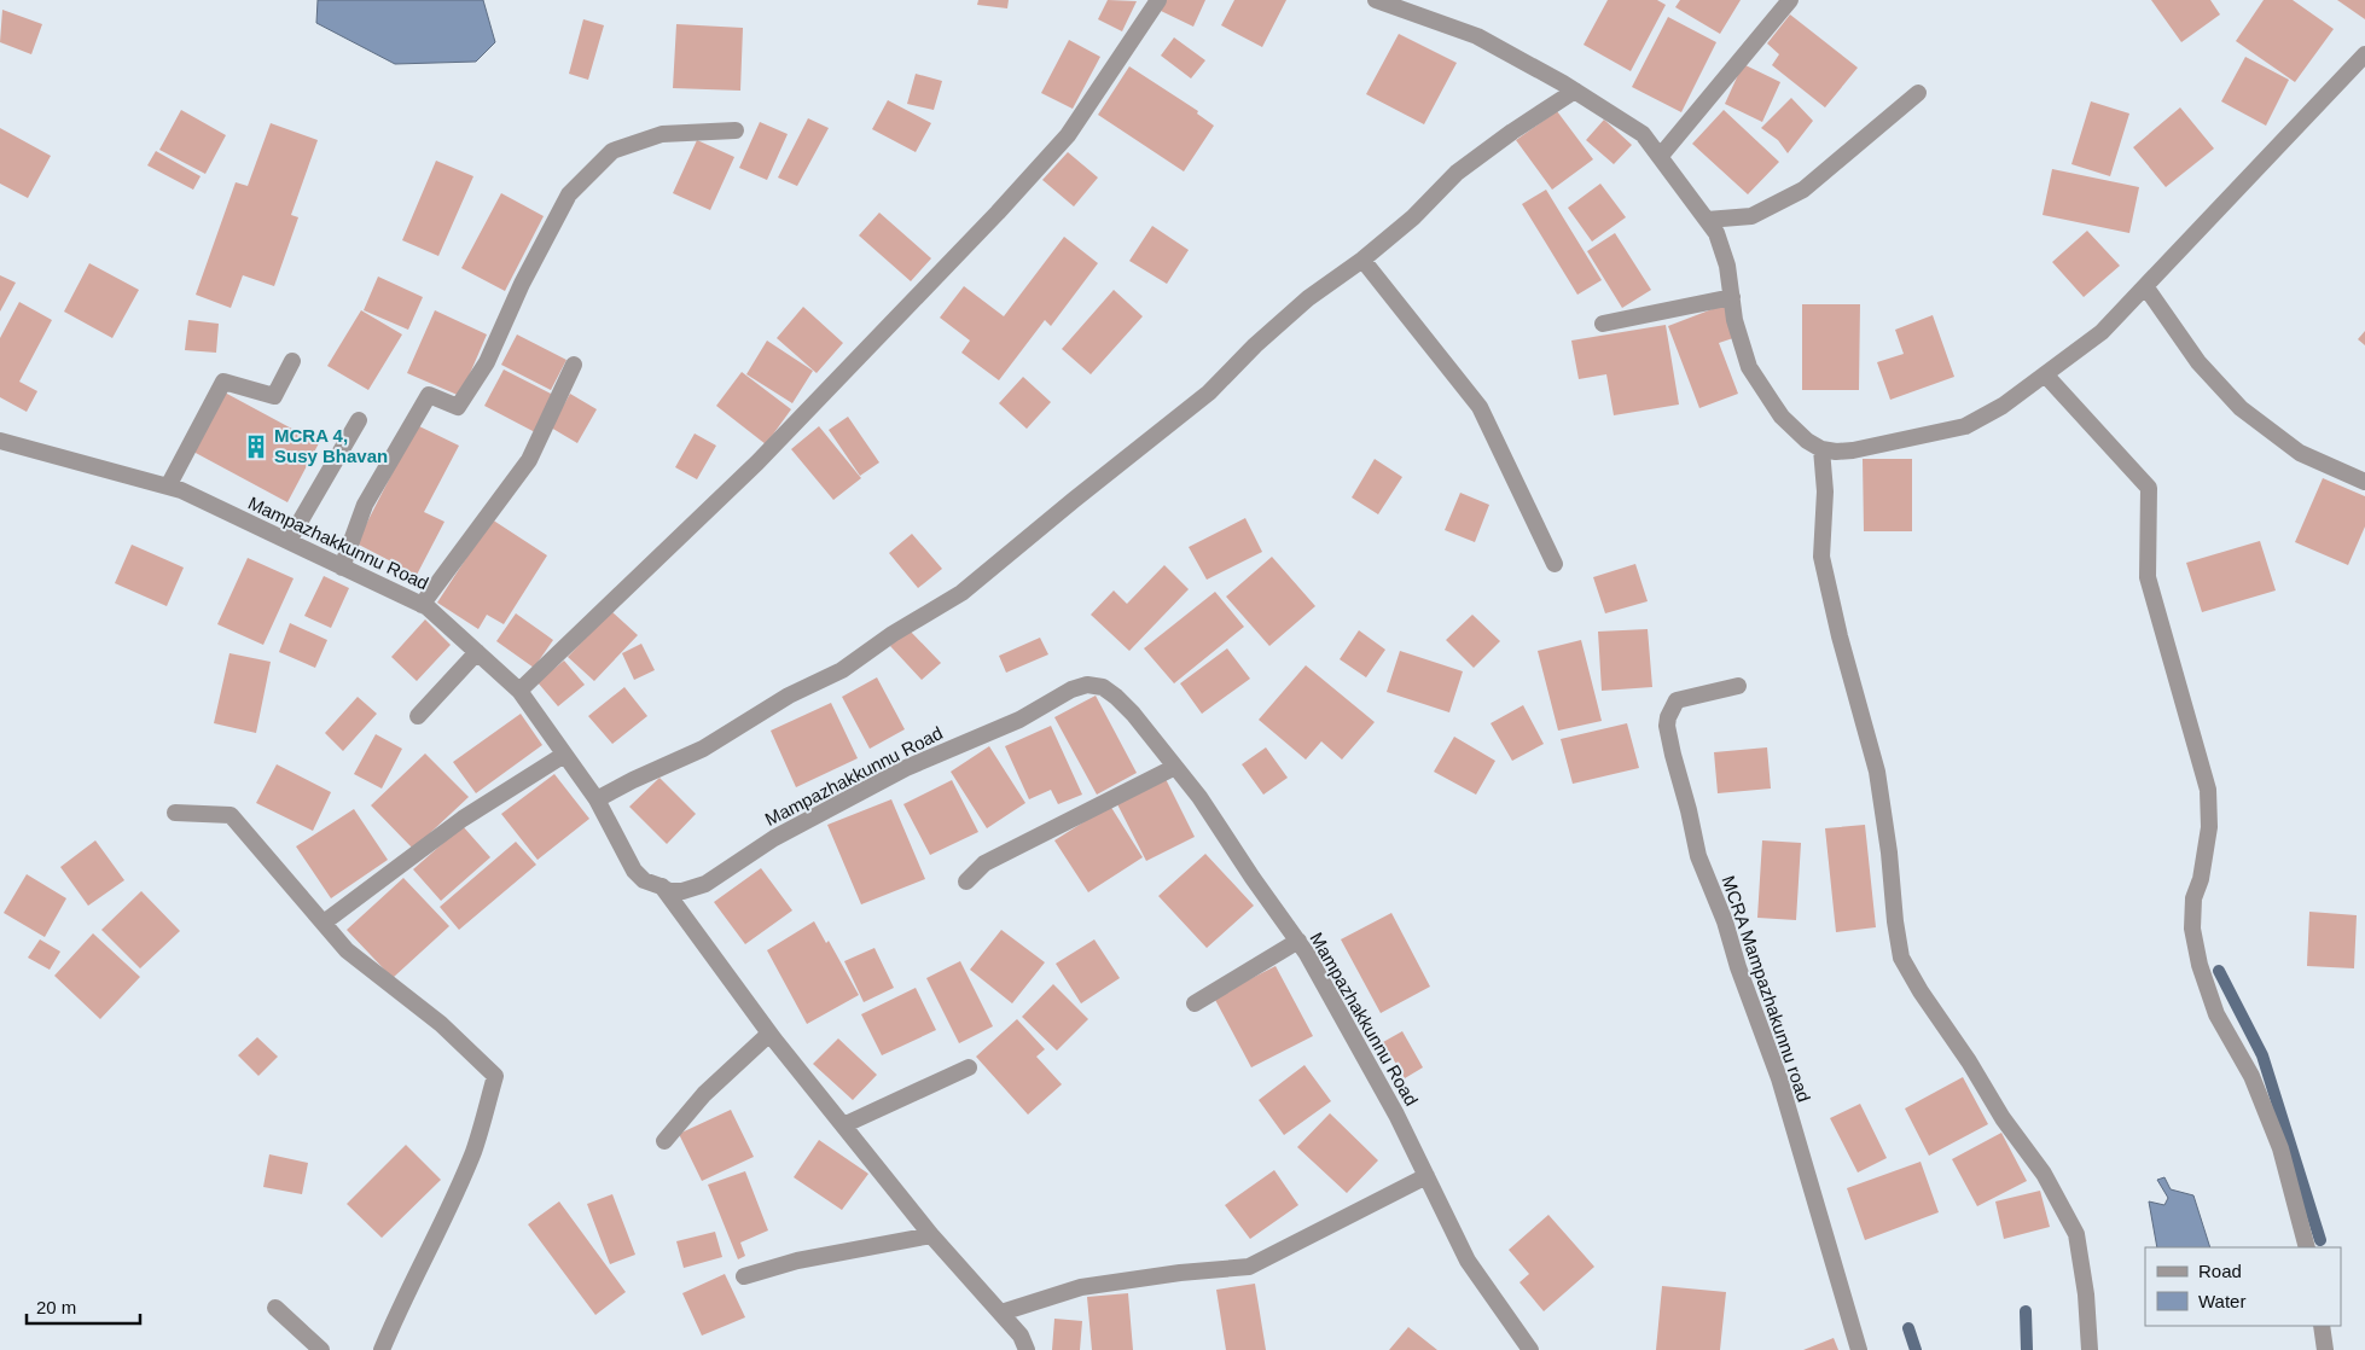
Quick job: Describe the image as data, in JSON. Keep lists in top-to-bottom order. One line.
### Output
{"streets":{"street":["Mampazhakkunnu Road","MCRA Mampazhakunnu road"]},"places":{"building":["MCRA 4, Susy Bhavan"]},"legend":["Road","Water"],"scale_bar":"20 m"}
